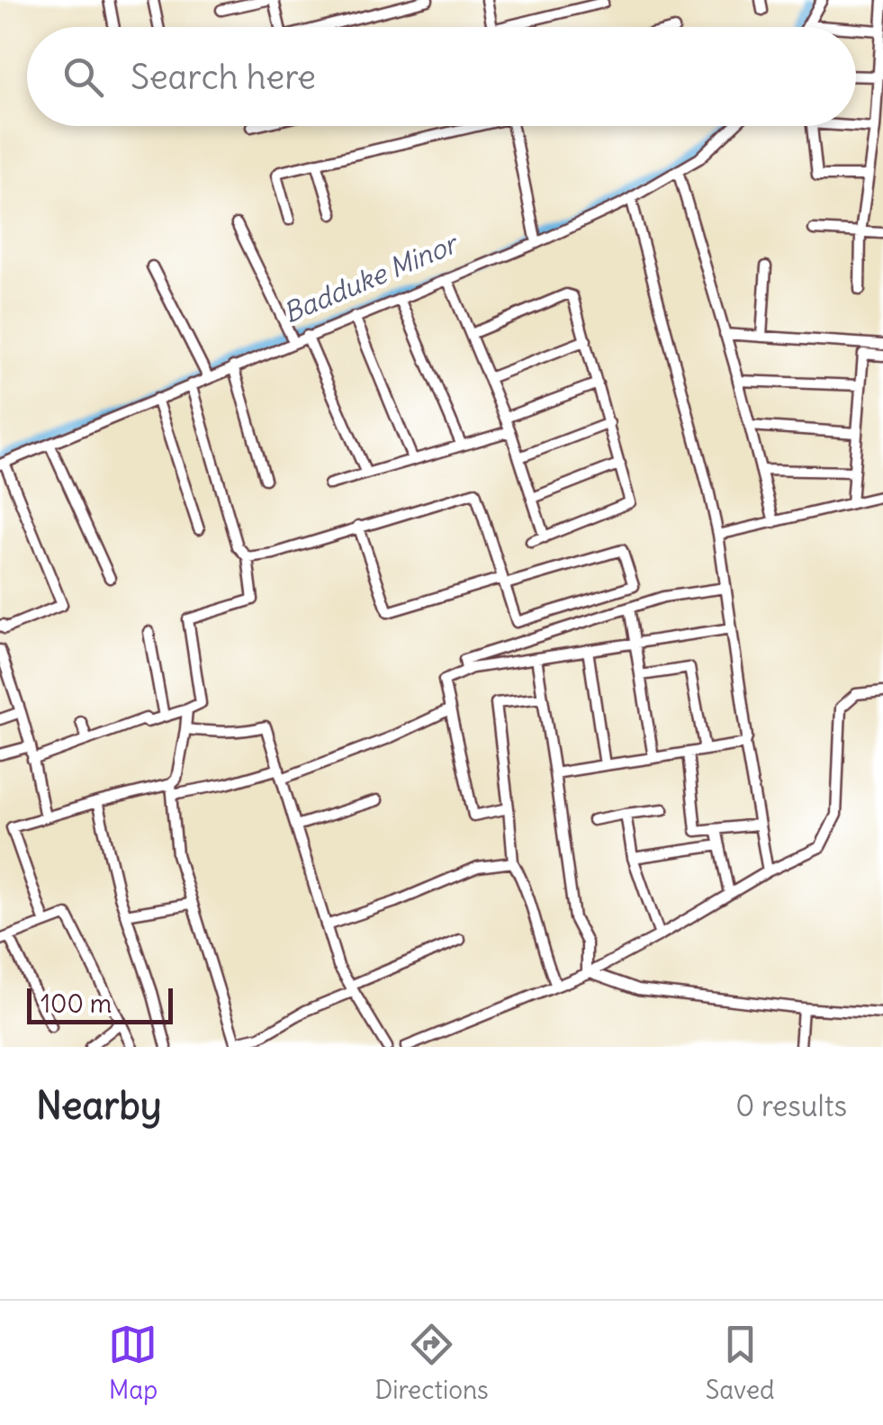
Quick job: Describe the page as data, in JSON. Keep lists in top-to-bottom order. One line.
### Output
{"water":["Badduke Minor"],"scale_bar":"100 m","page":{"search":"Search here","scale":"100 m","heading":["Nearby","0 results"],"nav":["Map","Directions","Saved"]}}
